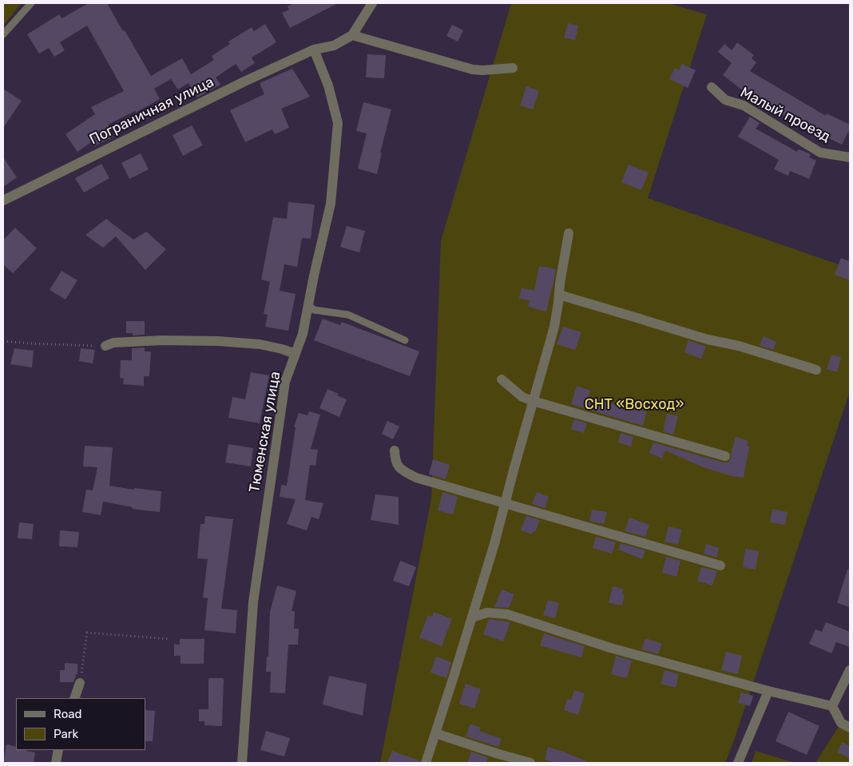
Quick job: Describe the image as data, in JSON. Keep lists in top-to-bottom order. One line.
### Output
{"streets":{"street":["Пограничная улица","Малый проезд","Тюменская улица"]},"crossings":[["Пограничная улица","Тюменская улица"]],"parks":["СНТ «Восход»"],"legend":["Road","Park"]}
